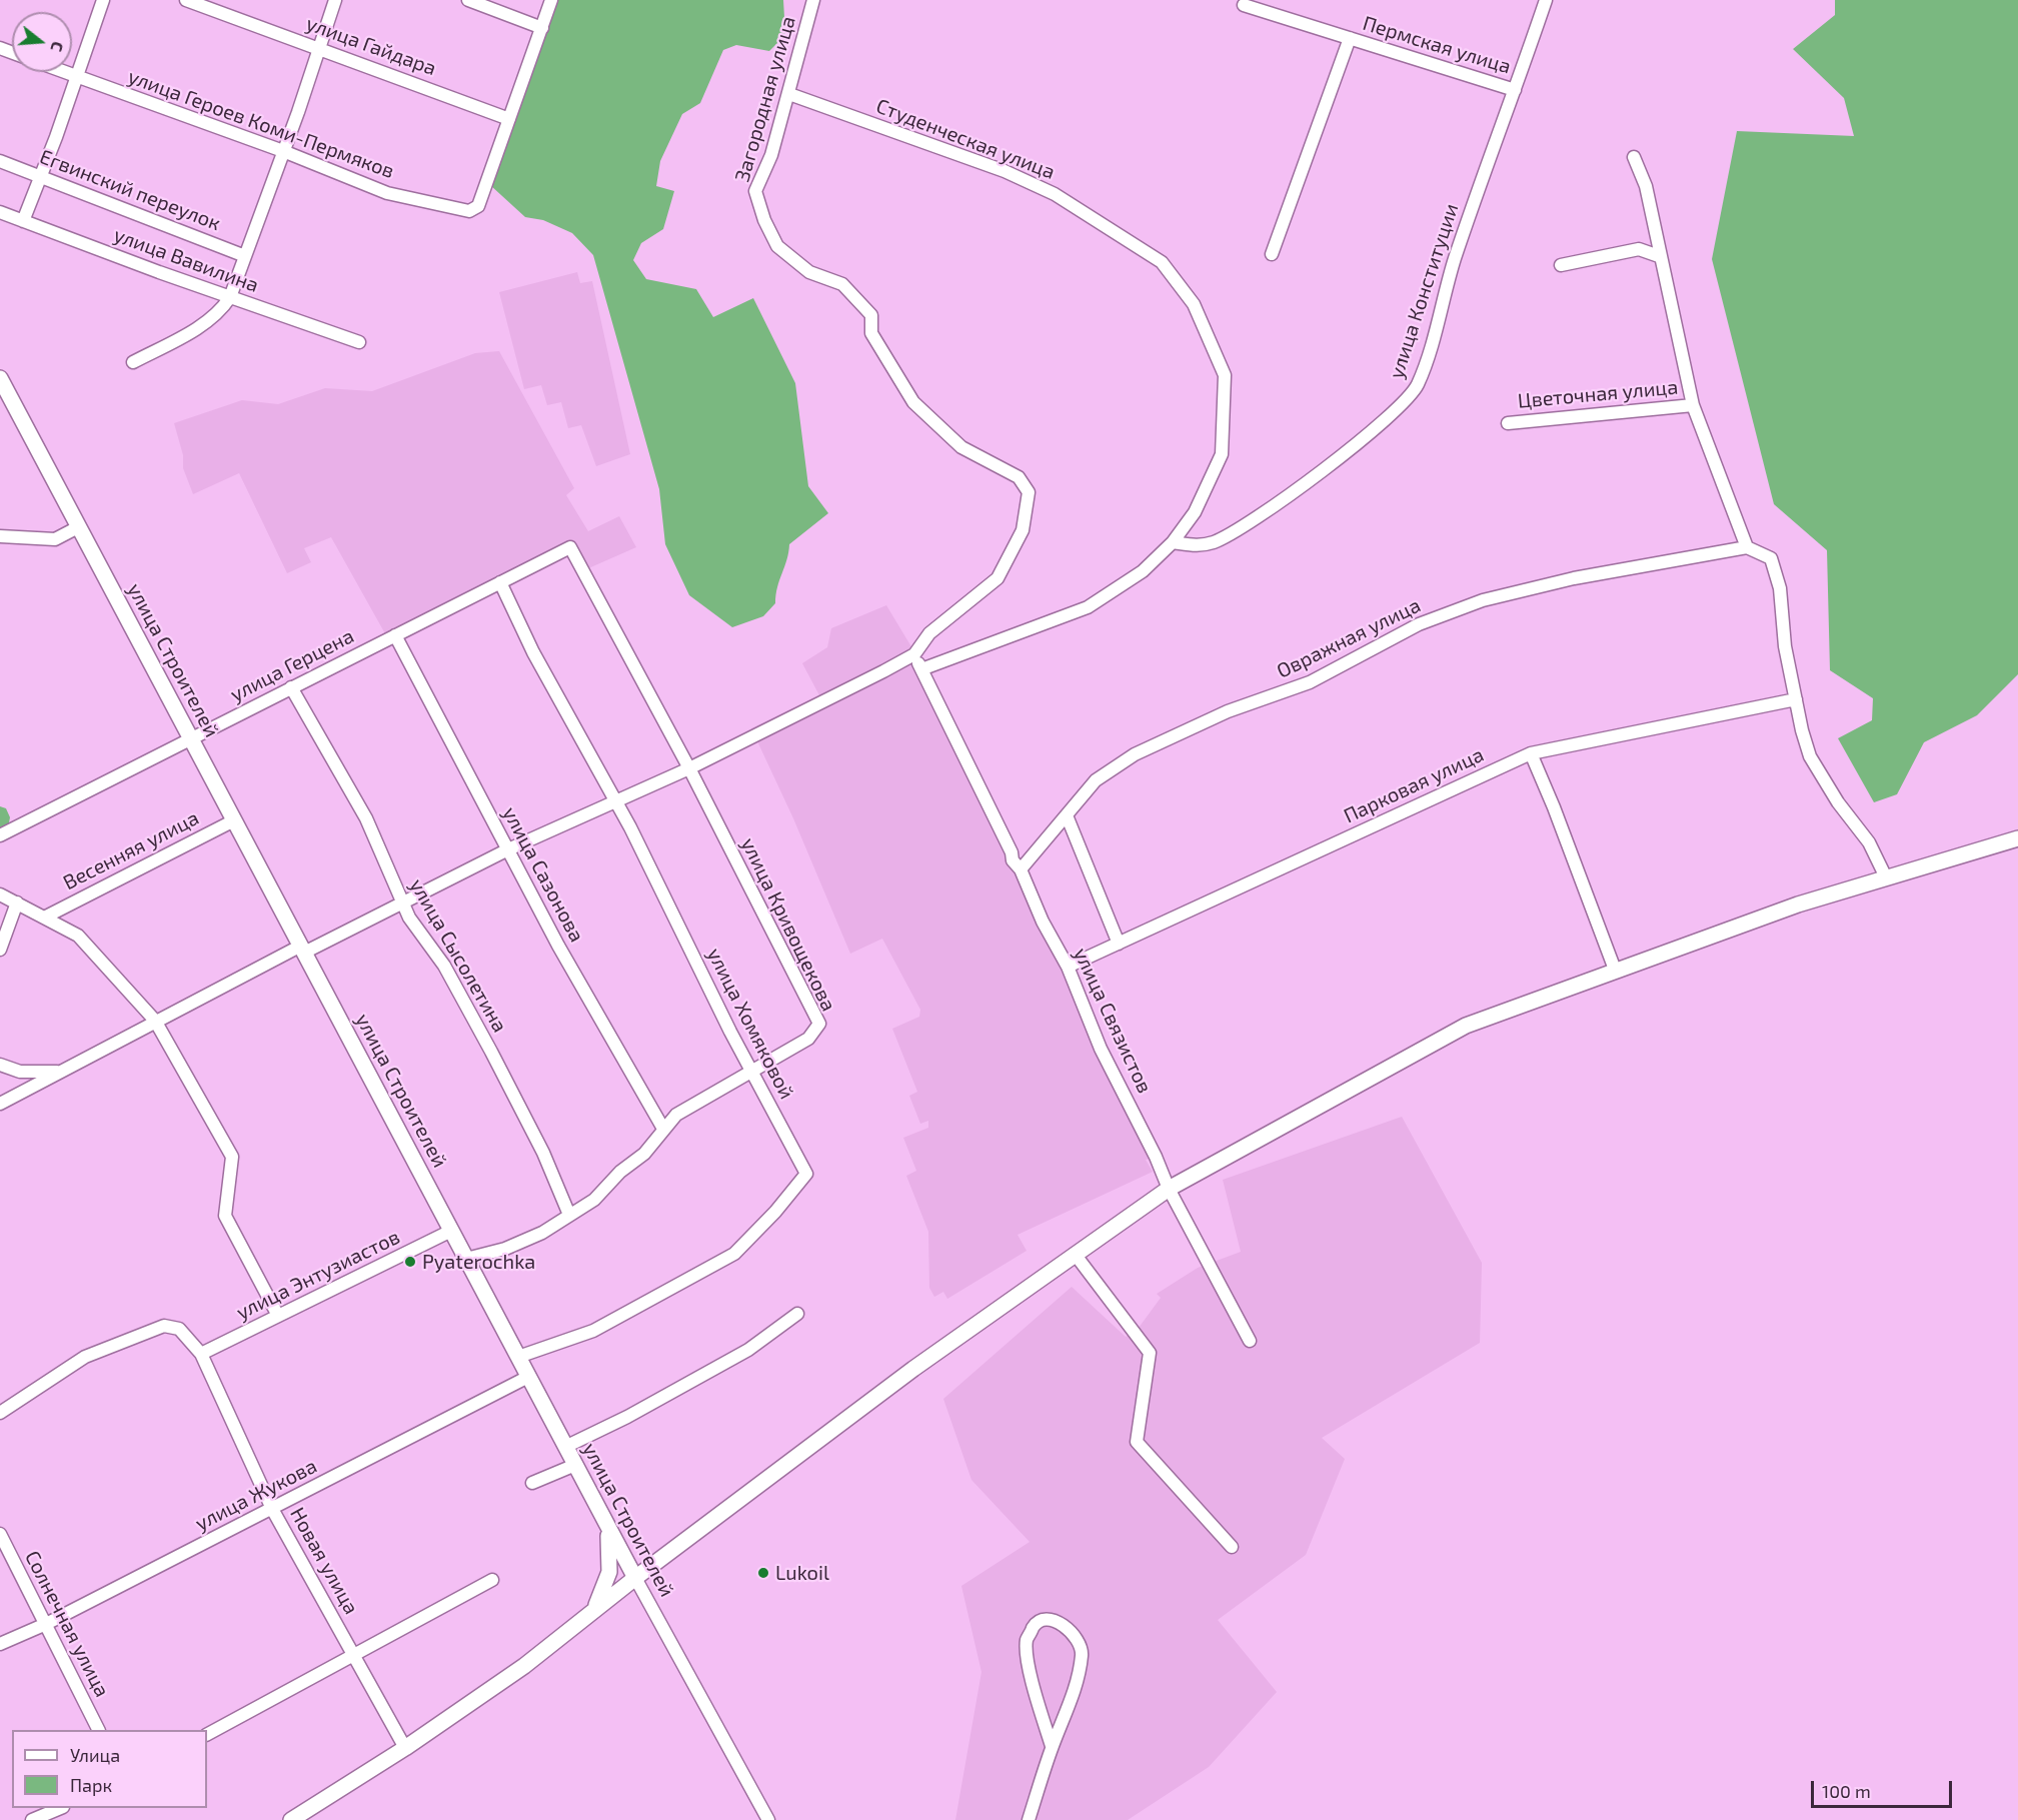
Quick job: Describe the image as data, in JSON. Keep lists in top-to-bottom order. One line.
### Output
{"streets":{"main road":["улица Строителей"],"street":["Пермская улица","улица Гайдара","Загородная улица","улица Героев Коми-Пермяков","Студенческая улица","Егвинский переулок","улица Вавилина","улица Конституции","Цветочная улица","Овражная улица","улица Герцена","Парковая улица","Весенняя улица","улица Сазонова","улица Кривощекова","улица Сысолетина","улица Связистов","улица Хомяковой","улица Энтузиастов","улица Жукова","Новая улица","Солнечная улица"]},"crossings":[["Пермская улица","улица Конституции"],["улица Гайдара","улица Героев Коми-Пермяков"],["Загородная улица","Студенческая улица"],["Загородная улица","улица Связистов"],["Студенческая улица","улица Конституции"],["Овражная улица","улица Связистов"],["улица Строителей","улица Герцена"],["улица Строителей","Весенняя улица"],["улица Строителей","улица Хомяковой"],["улица Строителей","улица Энтузиастов"],["улица Строителей","улица Жукова"],["улица Герцена","улица Сазонова"],["улица Герцена","улица Кривощекова"],["улица Герцена","улица Сысолетина"],["улица Герцена","улица Хомяковой"],["Парковая улица","улица Связистов"],["улица Кривощекова","улица Хомяковой"],["улица Энтузиастов","Новая улица"],["улица Жукова","Новая улица"],["улица Жукова","Солнечная улица"]],"places":["Pyaterochka","Lukoil"],"legend":["Улица","Парк"],"scale_bar":"100 m","north":"right"}
